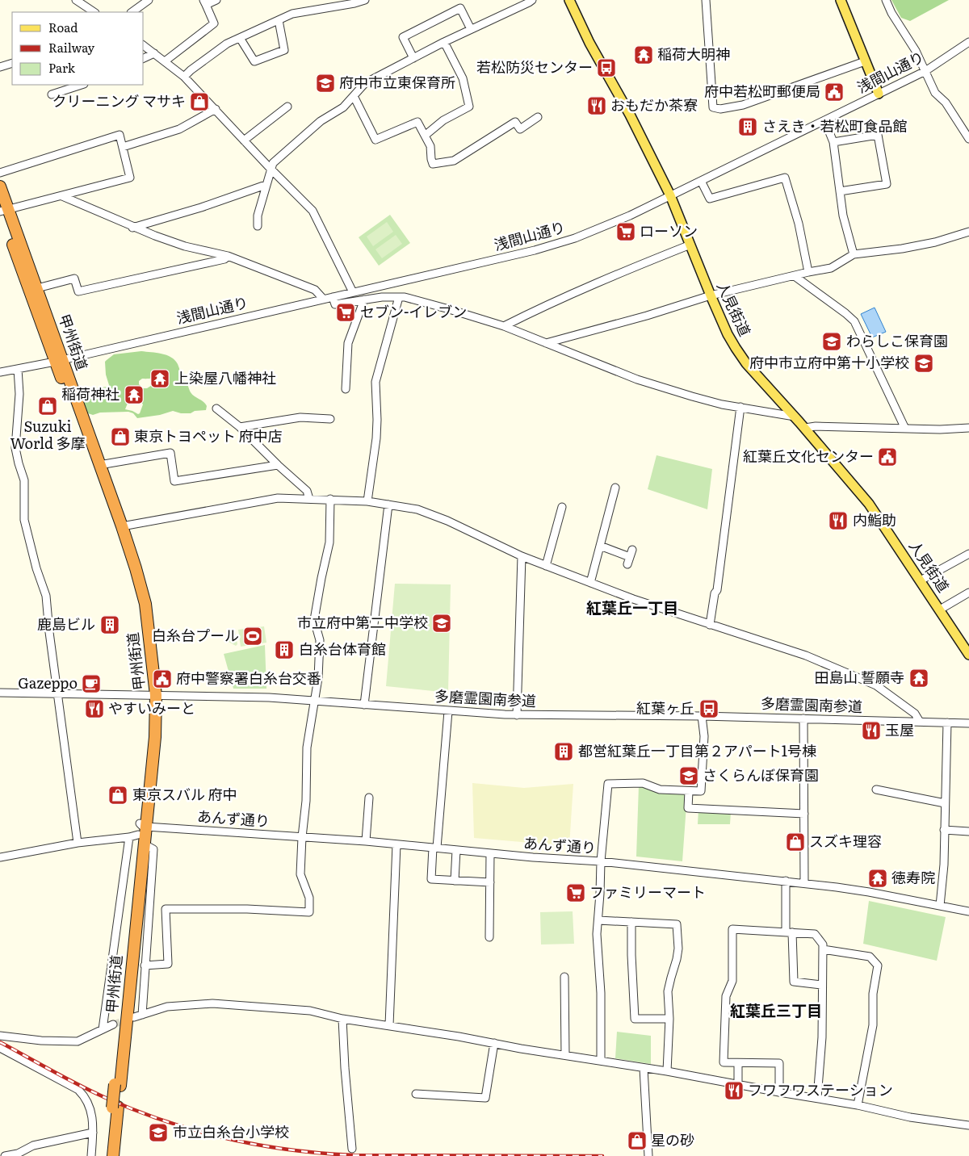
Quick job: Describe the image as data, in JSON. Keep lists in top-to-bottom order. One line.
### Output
{"streets":{"highway":["甲州街道"],"main road":["人見街道"],"street":["浅間山通り","多磨霊園南参道","あんず通り"]},"crossings":[["浅間山通り","人見街道"],["浅間山通り","甲州街道"],["甲州街道","多磨霊園南参道"],["甲州街道","あんず通り"]],"districts":["紅葉丘一丁目","紅葉丘三丁目"],"places":{"temple":["稲荷大明神","上染屋八幡神社","稲荷神社","田島山 誓願寺","徳寿院"],"bus stop":["若松防災センター","紅葉ヶ丘"],"school or university":["府中市立東保育所","わらしこ保育園","府中市立府中第十小学校","市立府中第二中学校","さくらんぼ保育園","市立白糸台小学校"],"public building":["府中若松町郵便局","紅葉丘文化センター","府中警察署白糸台交番"],"shop":["クリーニング マサキ","Suzuki World 多摩","東京トヨペット 府中店","東京スバル 府中","スズキ理容","星の砂"],"restaurant":["おもだか茶寮","内鮨助","やすいみーと","玉屋","フワフワステーション"],"building":["さえき・若松町食品館","鹿島ビル","白糸台体育館","都営紅葉丘一丁目第２アパート1号棟"],"supermarket":["ローソン","セブン-イレブン","ファミリーマート"],"sports":["白糸台プール"],"cafe":["Gazeppo"]},"legend":["Road","Railway","Park"]}
